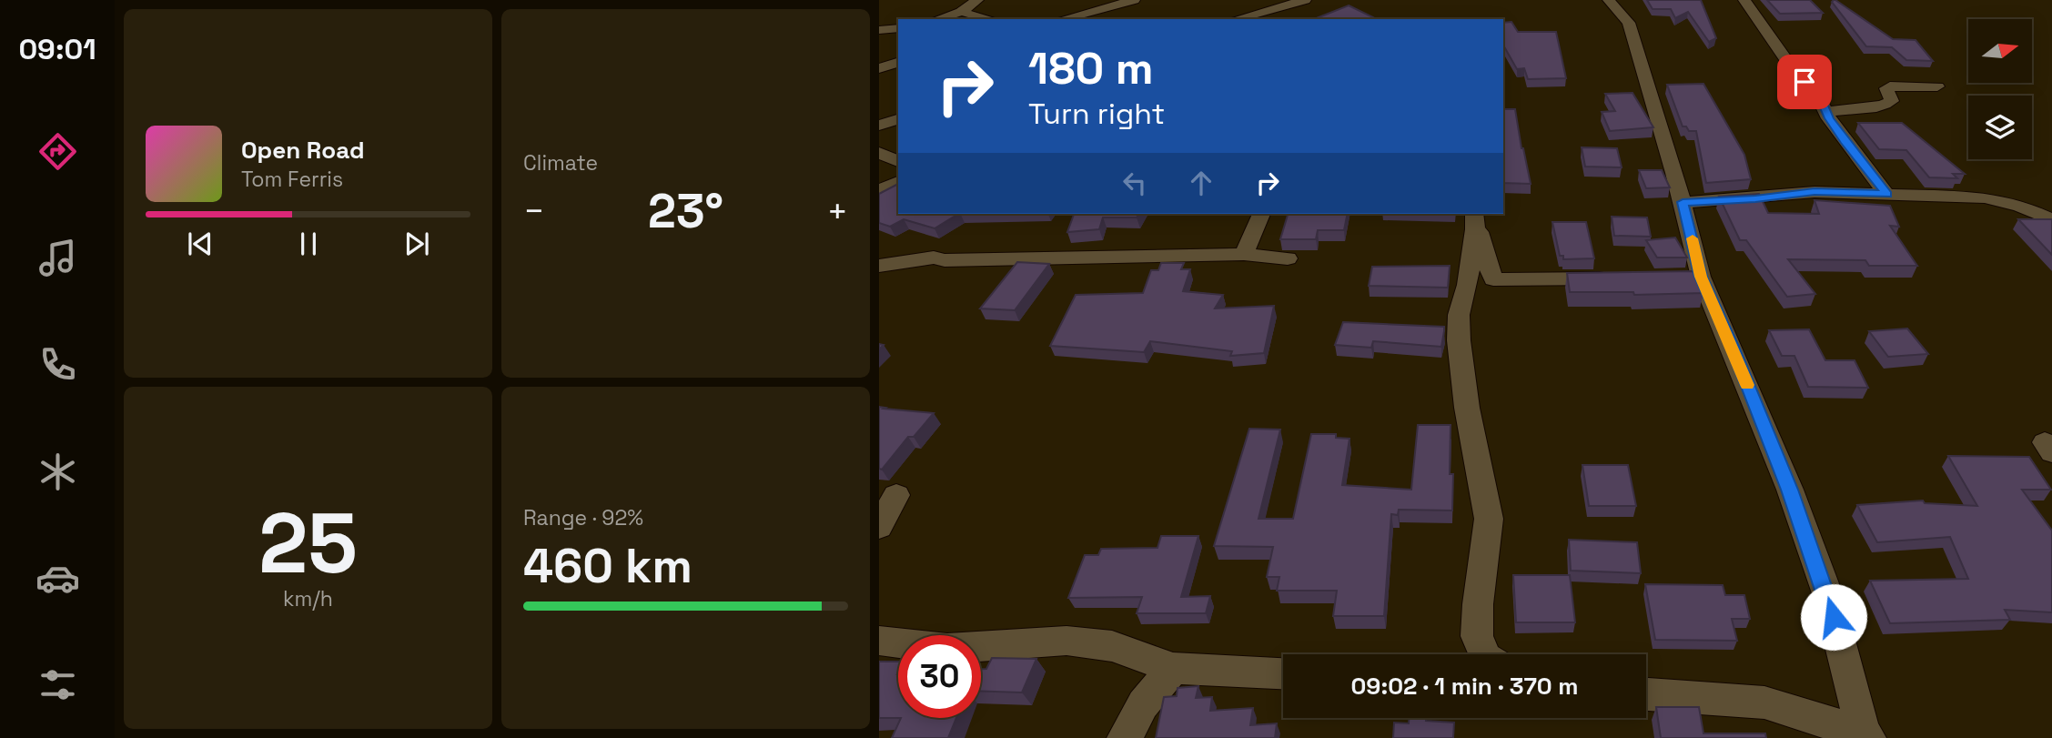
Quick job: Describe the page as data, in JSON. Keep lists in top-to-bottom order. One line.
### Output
{"north":"right","page":{"tabs":"09:01","tile":["Climate",["25","km/h"],["Range · 92%","460 km"]],"turn":["180 m","Turn right"],"song":["Open Road","Tom Ferris"],"heat":["−","23°","+"],"limit":"30","trip":"09:02 · 1 min · 370 m"}}
